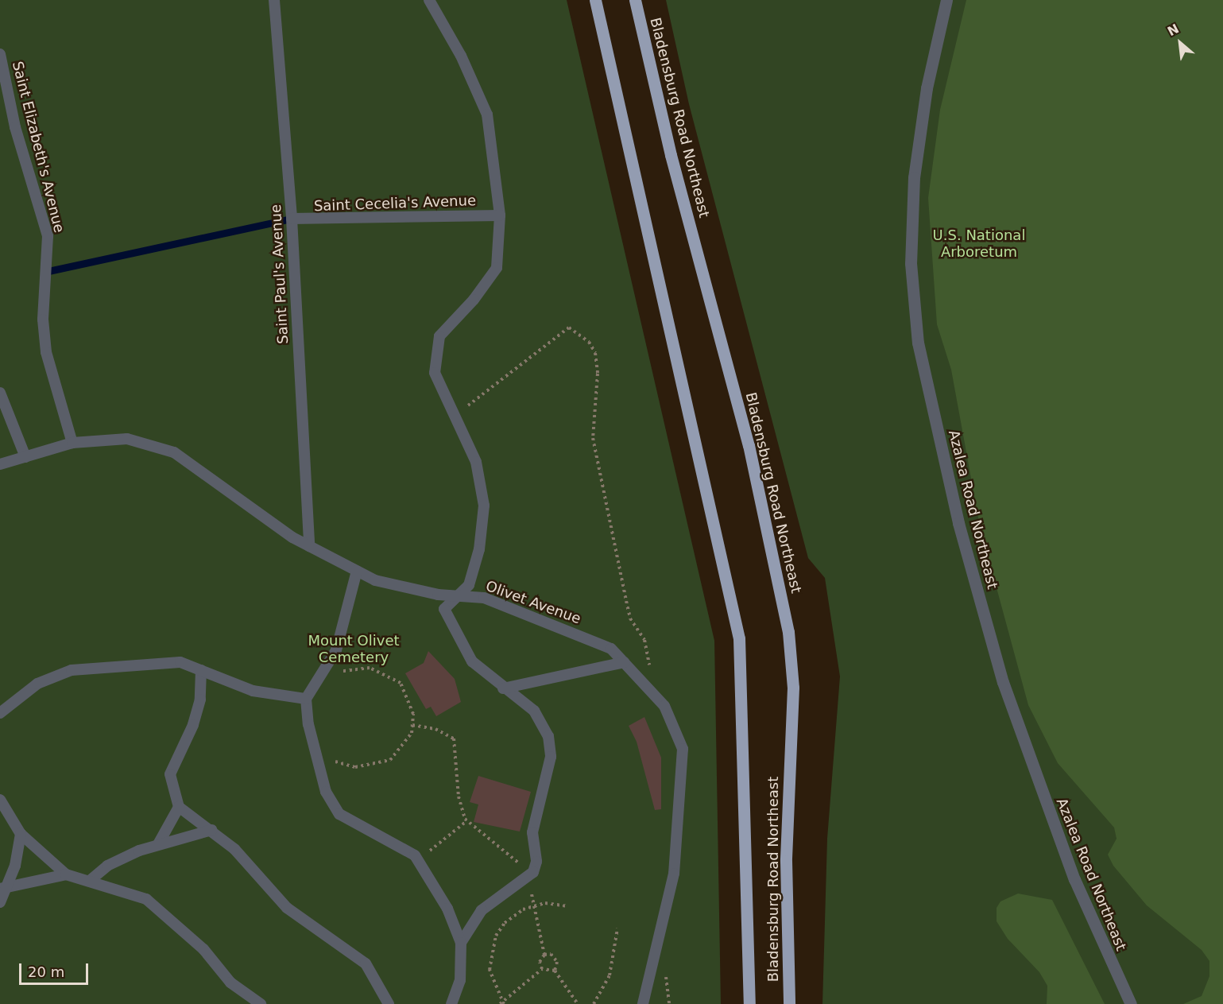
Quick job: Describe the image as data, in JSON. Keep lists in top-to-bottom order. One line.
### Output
{"streets":{"main road":["Bladensburg Road Northeast"],"street":["Azalea Road Northeast"],"lane":["Saint Elizabeth's Avenue","Saint Cecelia's Avenue","Saint Paul's Avenue","Olivet Avenue"]},"crossings":[["Saint Elizabeth's Avenue","Olivet Avenue"],["Saint Cecelia's Avenue","Saint Paul's Avenue"],["Saint Paul's Avenue","Olivet Avenue"]],"parks":["U.S. National Arboretum","Mount Olivet Cemetery"],"scale_bar":"20 m","north":"top left"}
